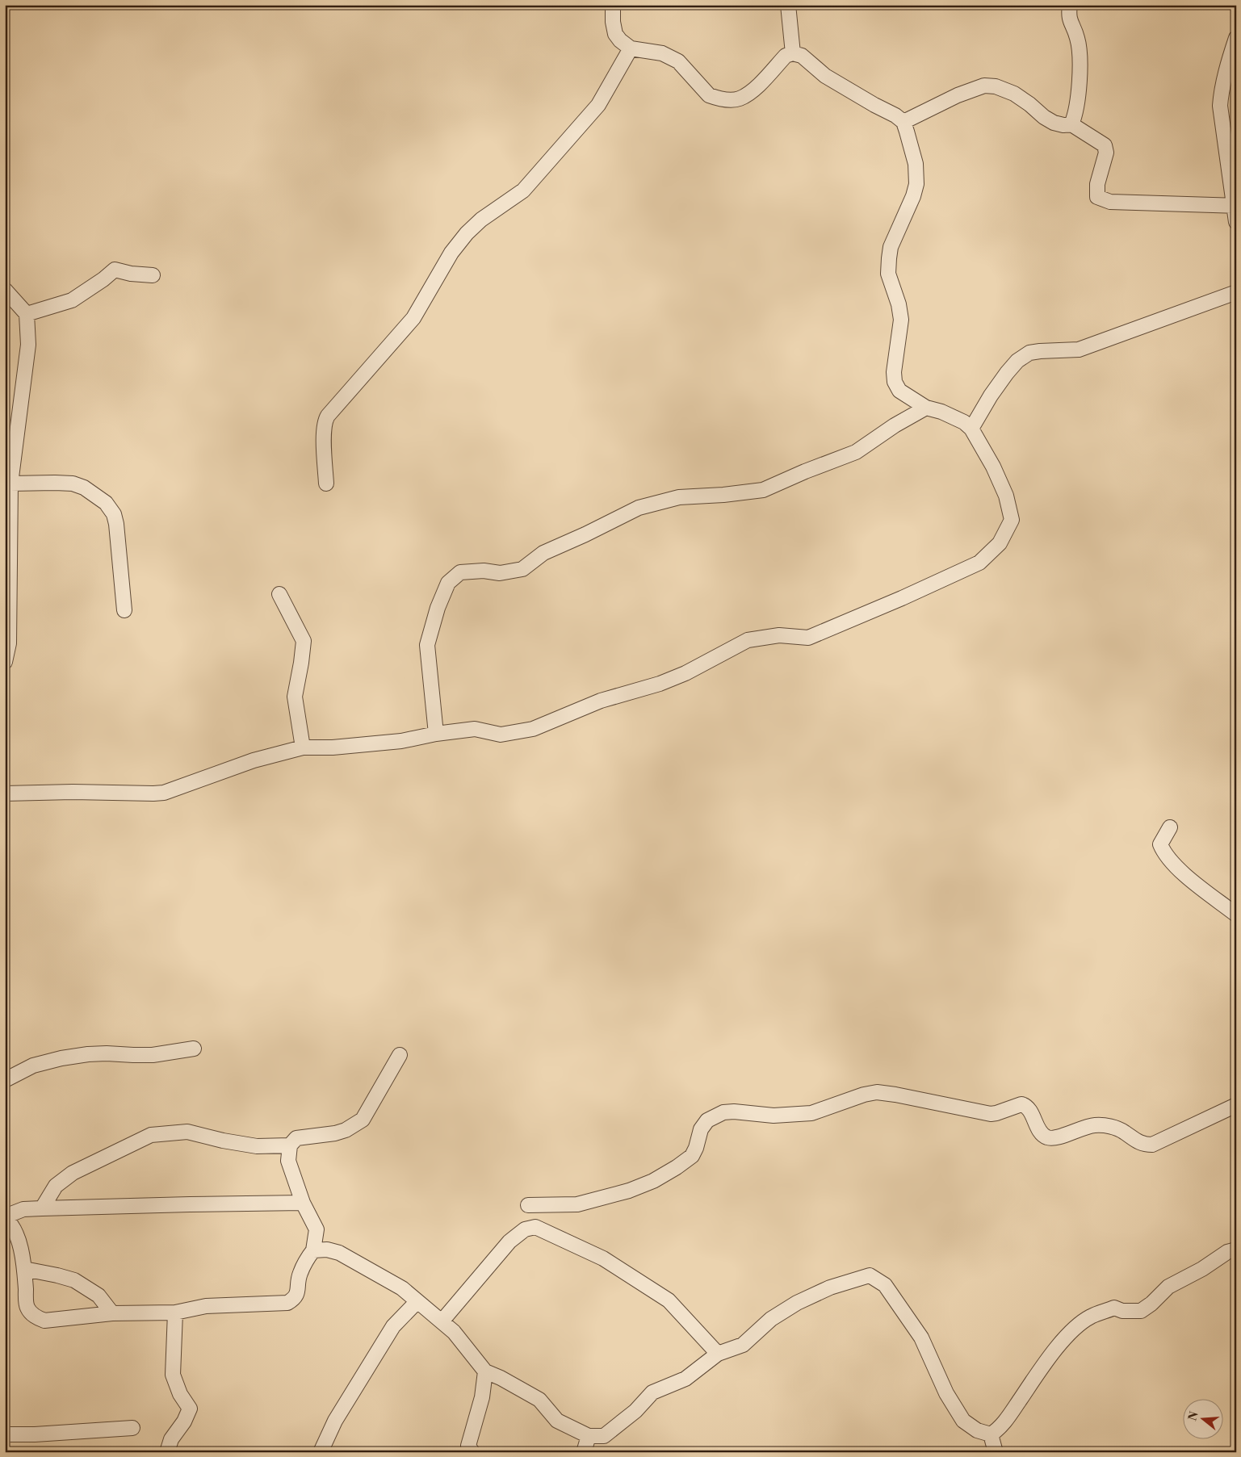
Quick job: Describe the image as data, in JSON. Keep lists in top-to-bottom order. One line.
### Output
{"north":"left"}
